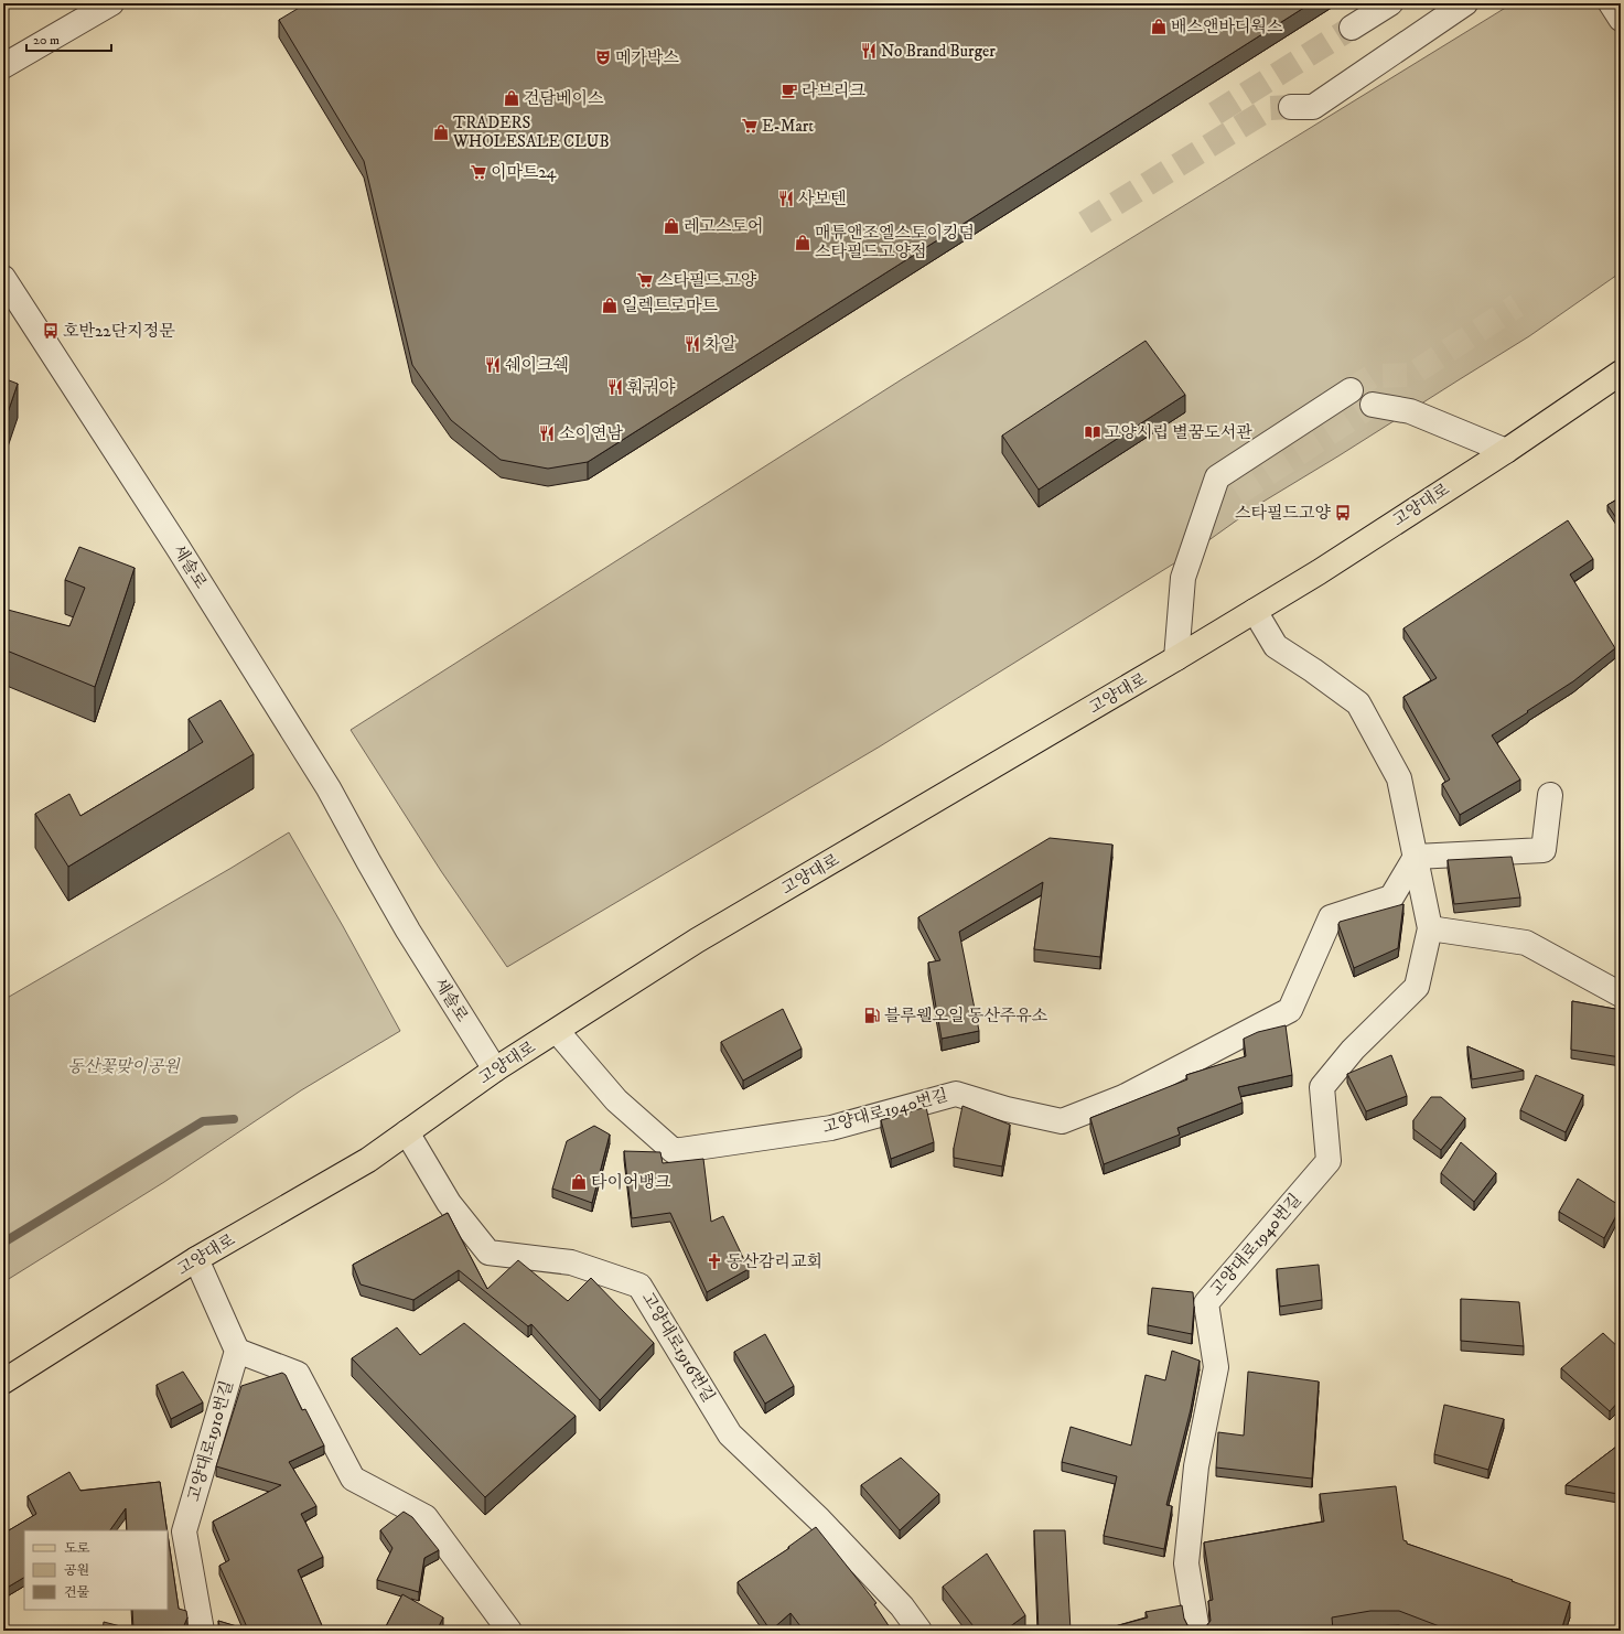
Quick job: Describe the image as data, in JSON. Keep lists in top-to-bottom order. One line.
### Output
{"streets":{"main road":["고양대로"],"street":["세솔로","고양대로1940번길","고양대로1916번길","고양대로1910번길"]},"crossings":[["고양대로","세솔로"],["고양대로","고양대로1940번길"],["고양대로","고양대로1916번길"]],"parks":["동산꽃맞이공원"],"places":{"shop":["배스앤바디웍스","건담베이스","TRADERS WHOLESALE CLUB","레고스토어","매튜앤조엘스토이킹덤 스타필드고양점","일렉트로마트","타이어뱅크"],"restaurant":["No Brand Burger","사보텐","차알","쉐이크쉑","훠궈야","소이연남"],"theatre":["메가박스"],"cafe":["라브리크"],"supermarket":["E-Mart","이마트24","스타필드 고양"],"bus stop":["호반22단지정문","스타필드고양"],"library":["고양시립 별꿈도서관"],"fuel station":["블루웰오일 동산주유소"],"church":["동산감리교회"]},"legend":["도로","공원","건물"],"scale_bar":"20 m"}
